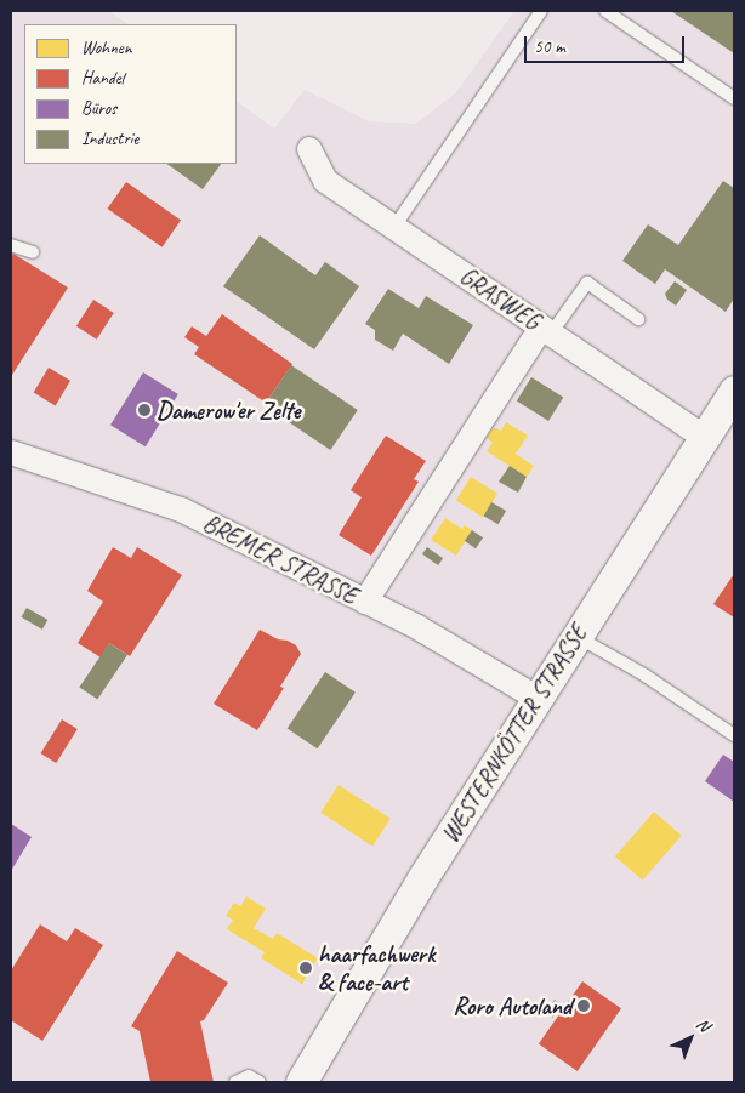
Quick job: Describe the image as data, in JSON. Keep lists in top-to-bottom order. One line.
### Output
{"streets":{"street":["GRASWEG","BREMER STRASSE","WESTERNKÖTTER STRASSE"]},"crossings":[["GRASWEG","WESTERNKÖTTER STRASSE"],["BREMER STRASSE","WESTERNKÖTTER STRASSE"]],"places":["Damerow'er Zelte","haarfachwerk & face-art","Roro Autoland"],"legend":["Wohnen","Handel","Büros","Industrie"],"scale_bar":"50 m","north":"top right"}
